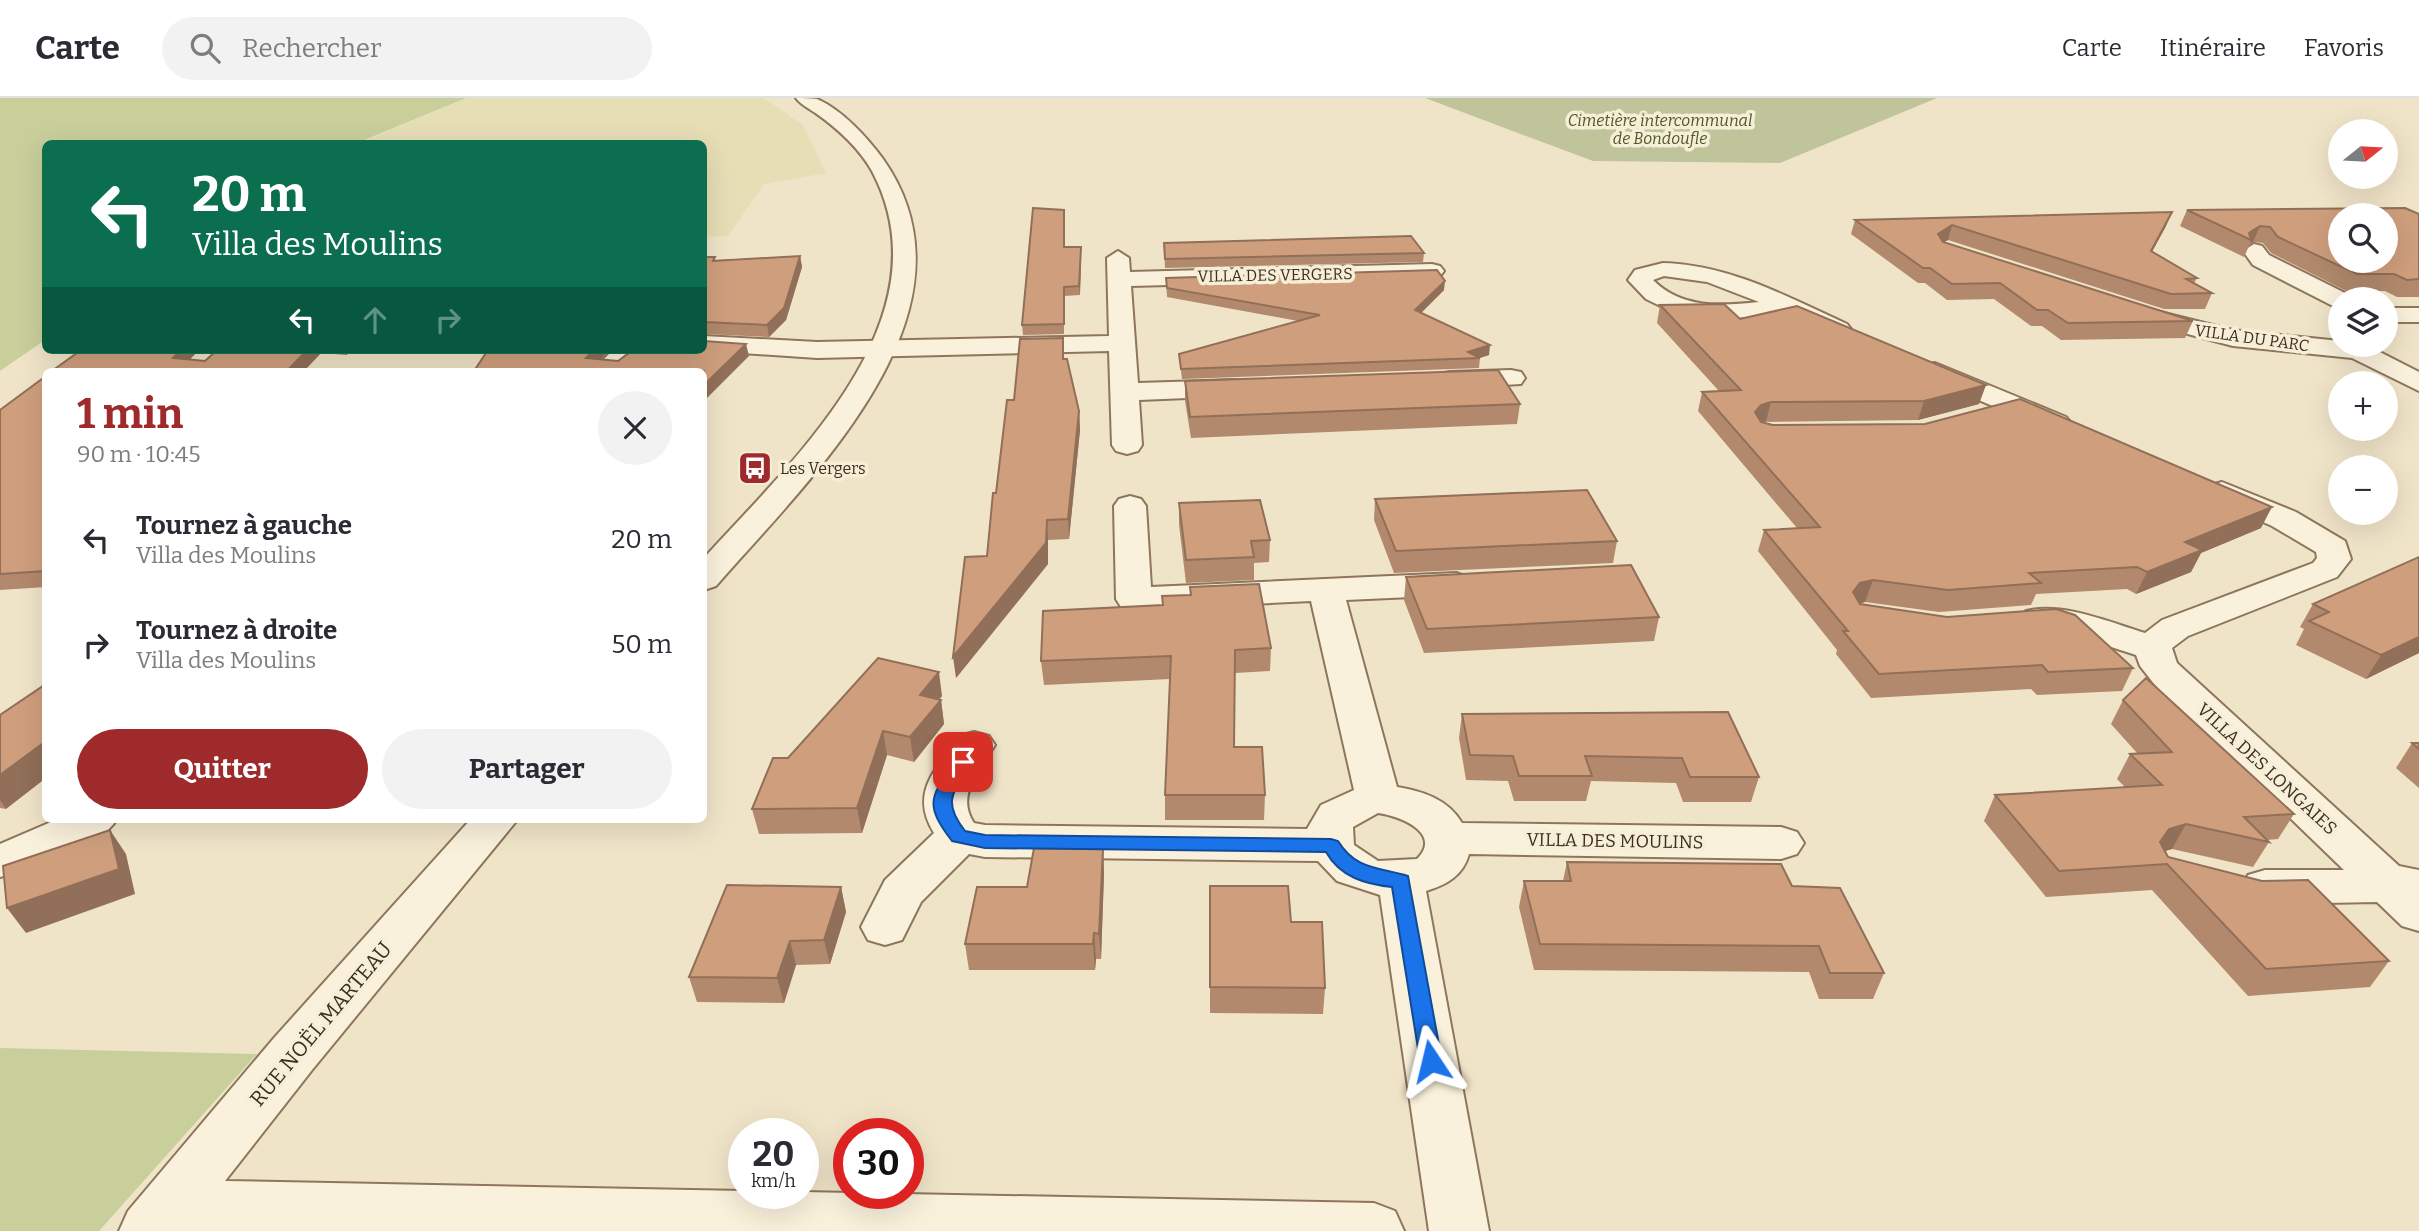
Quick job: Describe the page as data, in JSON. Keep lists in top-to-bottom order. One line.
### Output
{"streets":{"street":["VILLA DES VERGERS","VILLA DU PARC","VILLA DES LONGAIES","VILLA DES MOULINS","RUE NOËL MARTEAU"]},"parks":["Cimetière intercommunal de Bondoufle"],"places":{"bus stop":["Les Vergers"]},"north":"right","page":{"header":"Carte","search":"Rechercher","nav":["Carte","Itinéraire","Favoris"],"map_buttons":["+","−"],"turn":["20 m","Villa des Moulins"],"heading":["1 min","90 m · 10:45"],"list":[{"name":"Tournez à gauche","note":"Villa des Moulins","value":"20 m"},{"name":"Tournez à droite","note":"Villa des Moulins","value":"50 m"}],"buttons":["Quitter","Partager"],"speed":"20 km/h","limit":"30"}}
